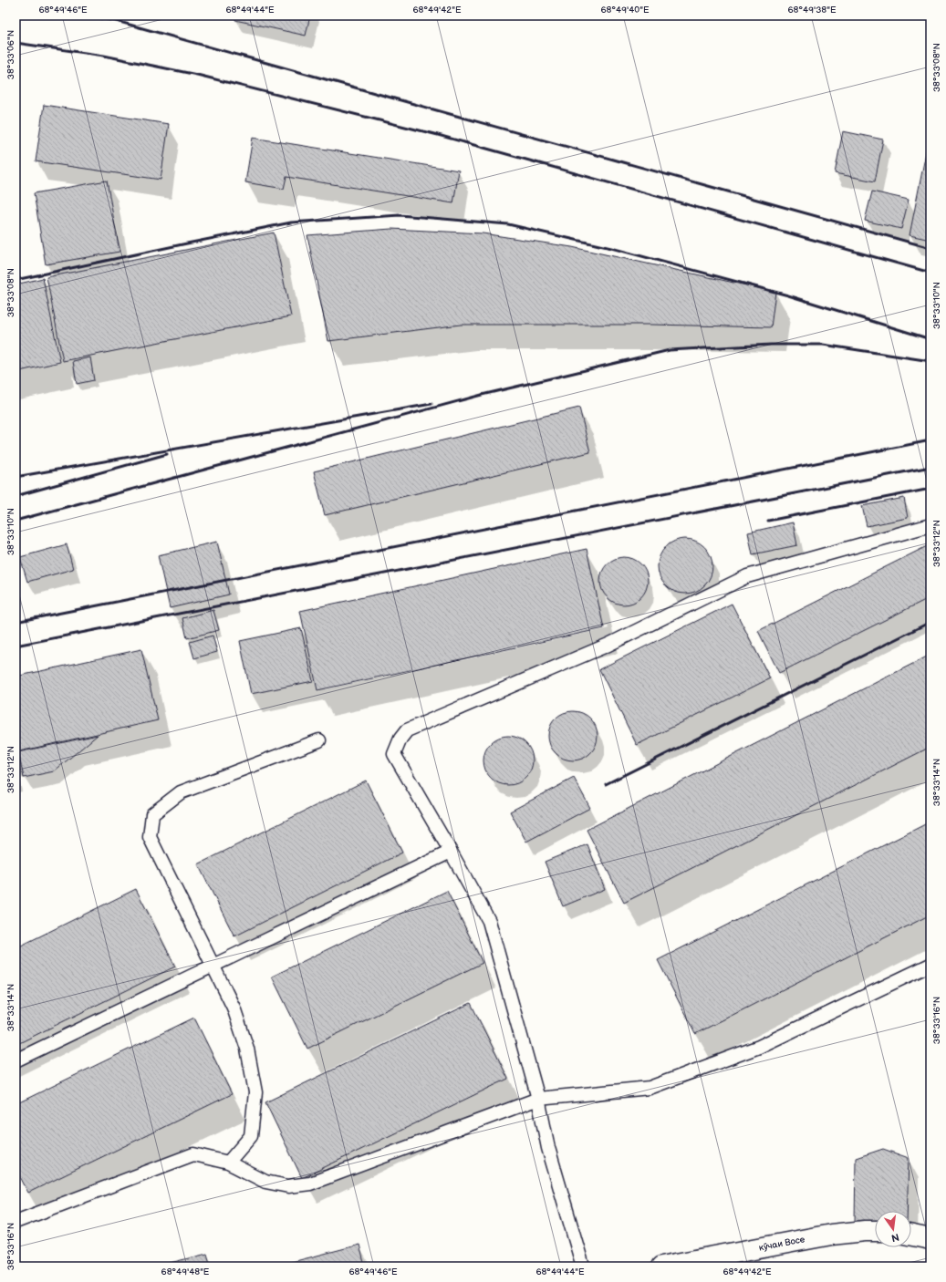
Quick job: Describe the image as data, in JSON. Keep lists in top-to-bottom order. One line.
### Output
{"streets":{"street":["кӯчаи Восе"]},"north":"bottom","coordinates":["68°49'46\"E","68°49'44\"E","68°49'42\"E","68°49'40\"E","68°49'38\"E","38°33'06\"N","38°33'08\"N","38°33'10\"N","38°33'12\"N","38°33'14\"N","38°33'16\"N","68°49'48\"E"]}
